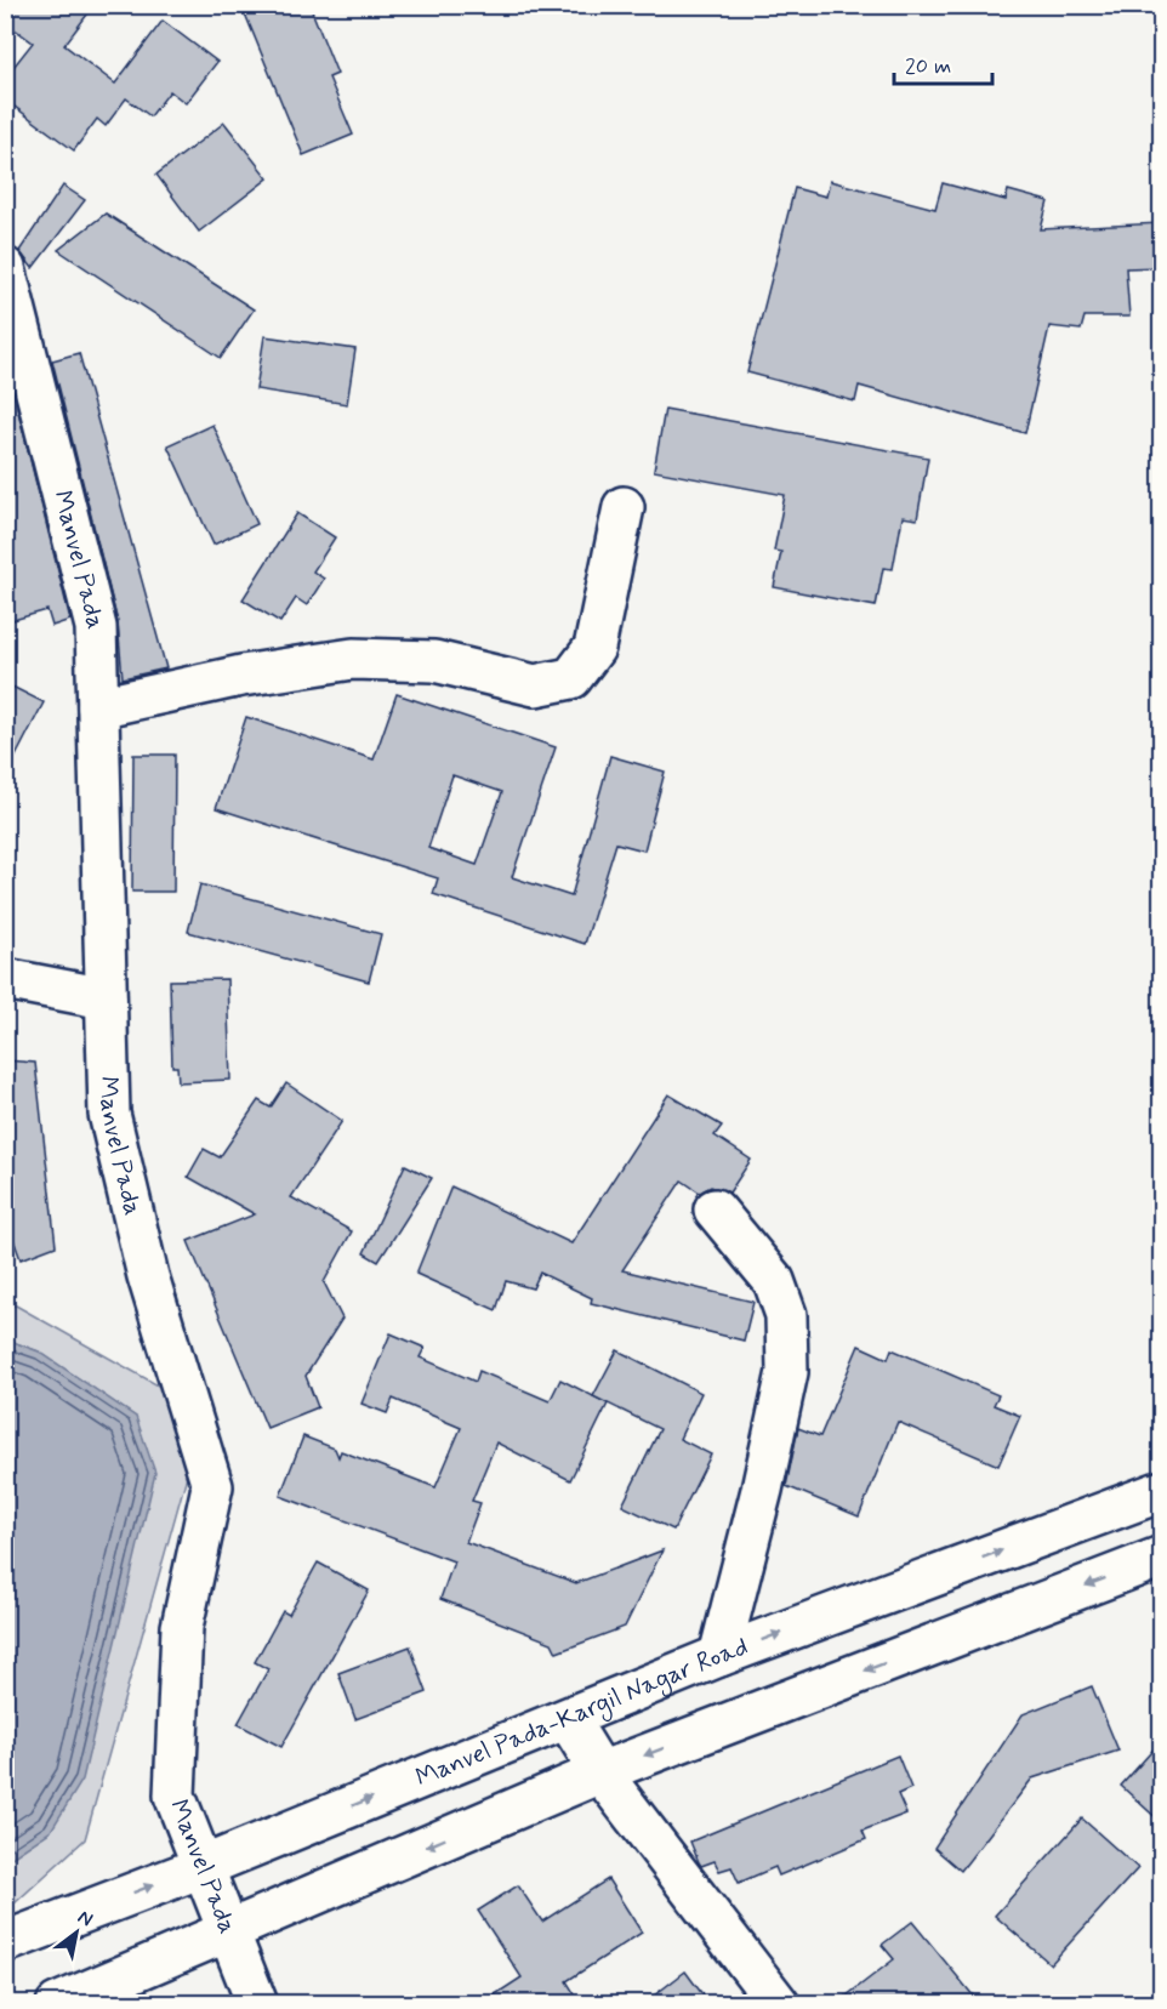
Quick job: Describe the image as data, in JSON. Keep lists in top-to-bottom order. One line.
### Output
{"streets":{"street":["Manvel Pada","Manvel Pada-Kargil Nagar Road"]},"crossings":[["Manvel Pada","Manvel Pada-Kargil Nagar Road"]],"scale_bar":"20 m","north":"top right"}
